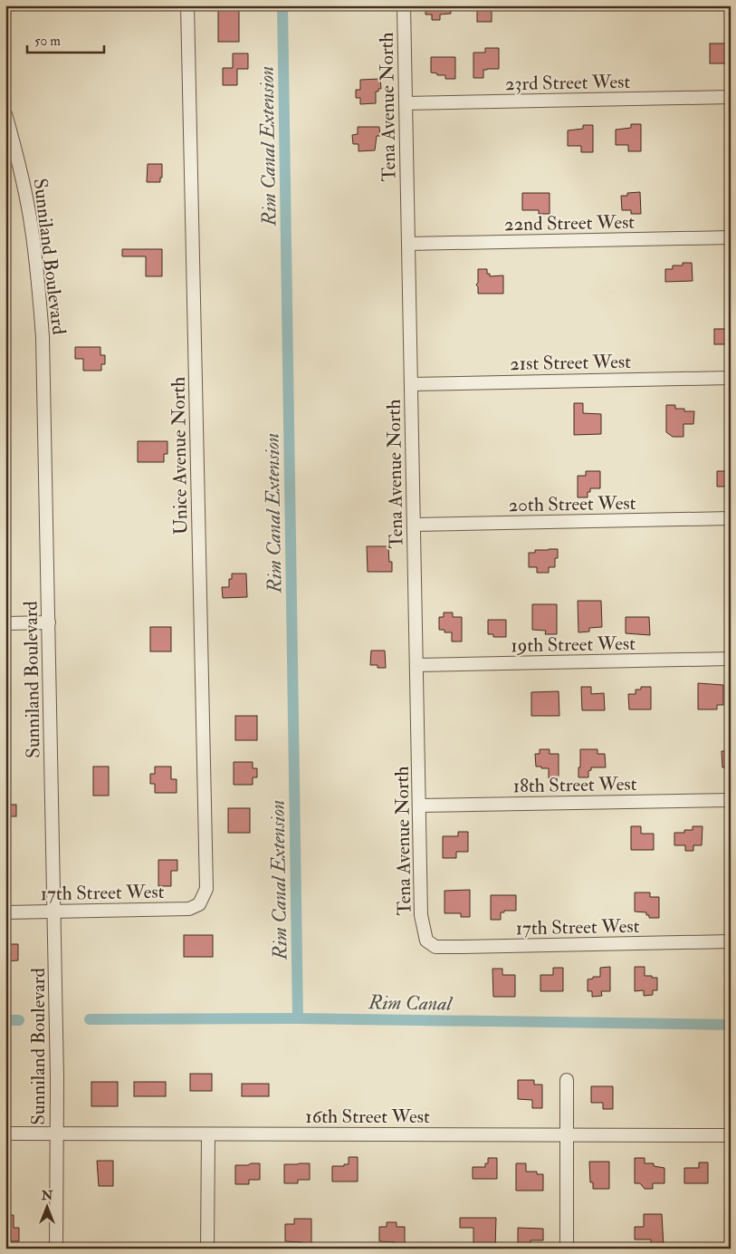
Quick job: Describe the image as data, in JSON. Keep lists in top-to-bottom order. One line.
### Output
{"streets":{"street":["23rd Street West","Tena Avenue North","22nd Street West","Sunniland Boulevard","21st Street West","Unice Avenue North","20th Street West","19th Street West","18th Street West","17th Street West","16th Street West"]},"crossings":[["23rd Street West","Tena Avenue North"],["Tena Avenue North","22nd Street West"],["Tena Avenue North","21st Street West"],["Tena Avenue North","20th Street West"],["Tena Avenue North","19th Street West"],["Tena Avenue North","18th Street West"],["Tena Avenue North","17th Street West"],["Sunniland Boulevard","17th Street West"],["Sunniland Boulevard","16th Street West"],["Unice Avenue North","17th Street West"]],"water":["Rim Canal Extension","Rim Canal"],"scale_bar":"50 m","north":"top"}
